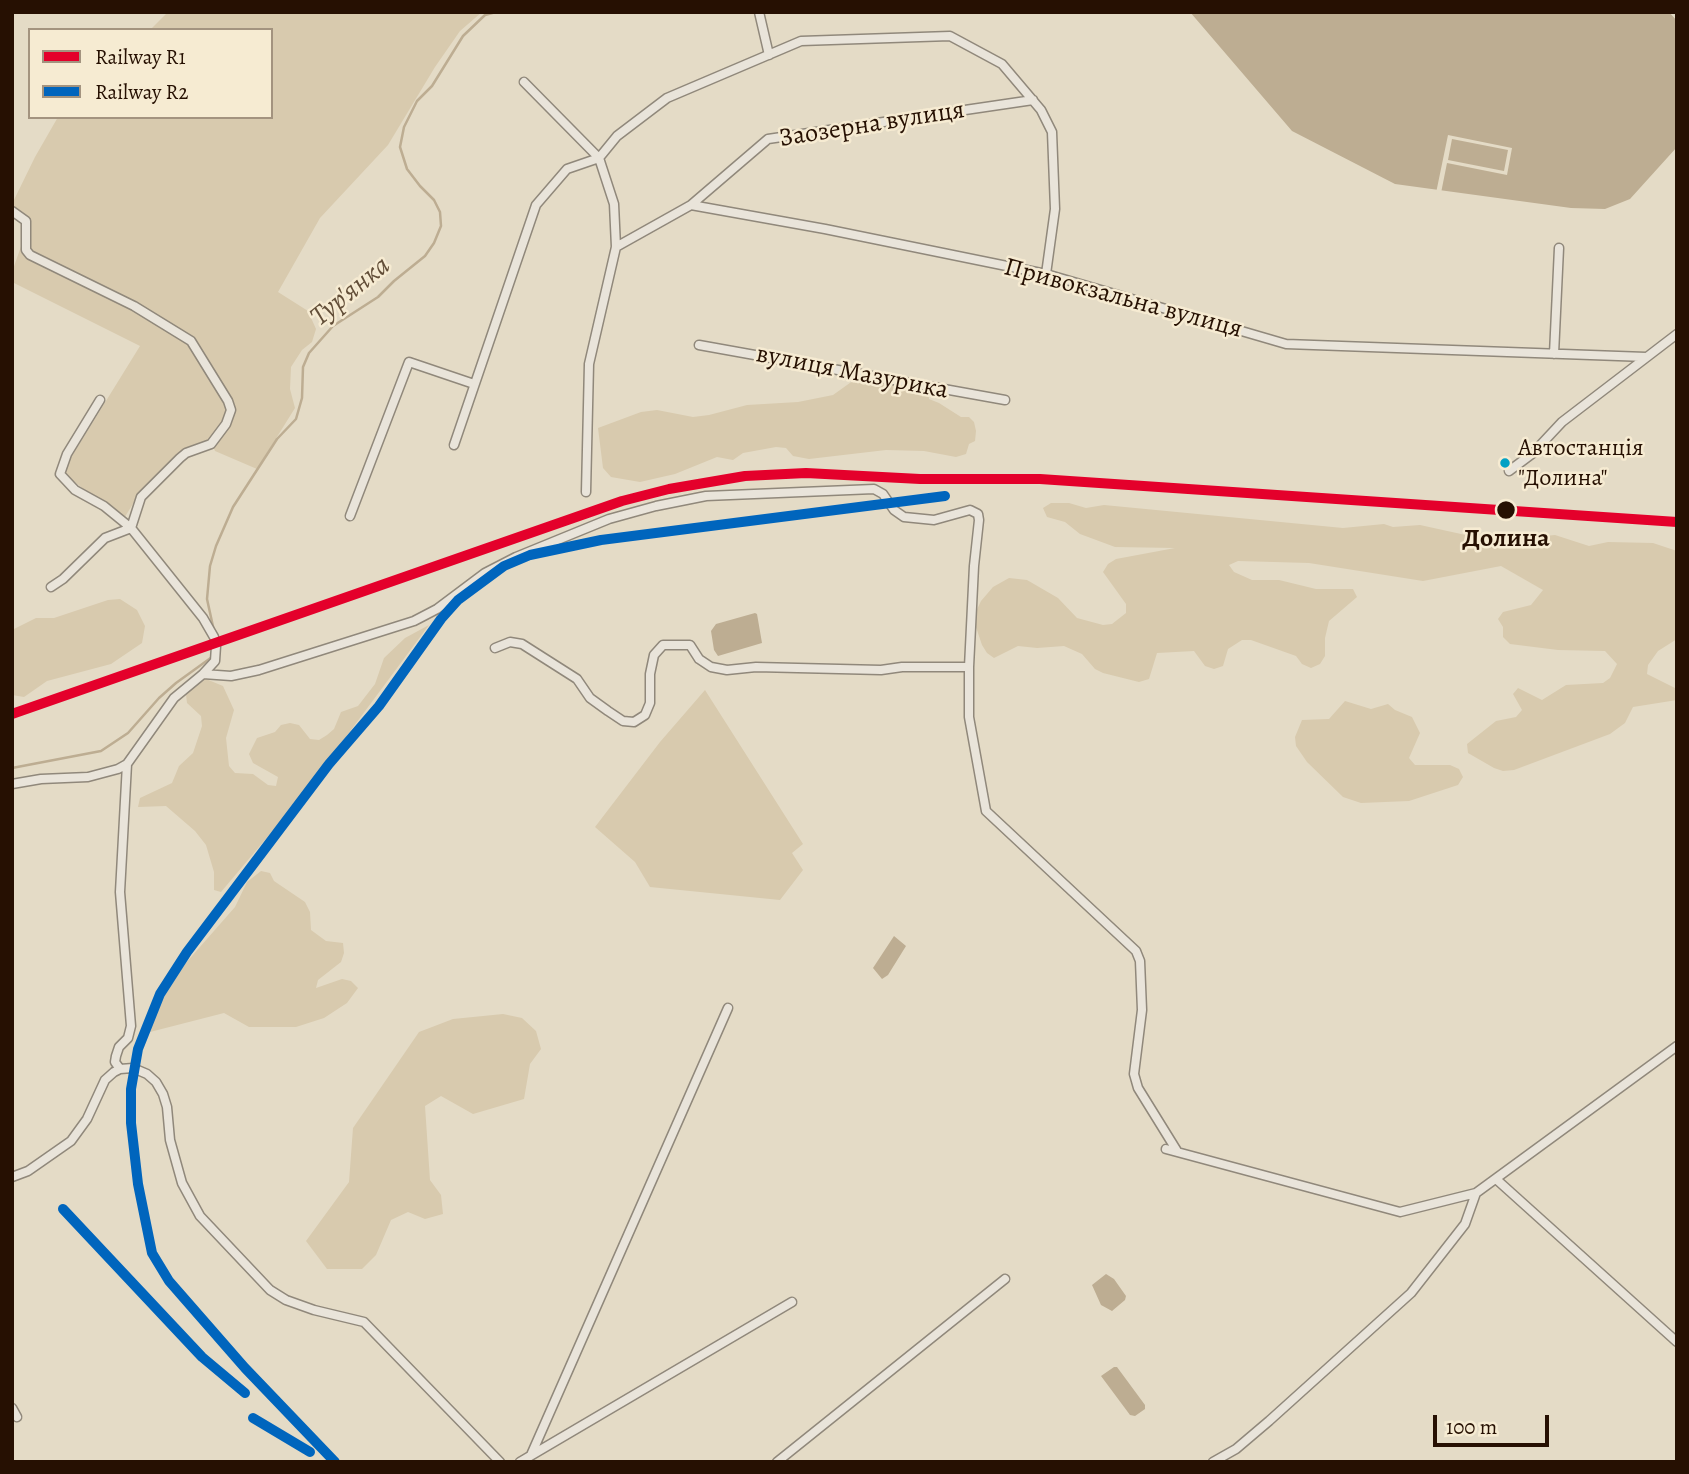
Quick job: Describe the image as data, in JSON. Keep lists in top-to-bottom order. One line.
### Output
{"streets":{"street":["Заозерна вулиця","Привокзальна вулиця","вулиця Мазурика"]},"crossings":[["Заозерна вулиця","Привокзальна вулиця"]],"water":["Тур'янка"],"places":["Автостанція \"Долина\"","Долина"],"lines":["rail line R1","rail line R2"],"legend":["Railway R1","Railway R2"],"scale_bar":"100 m"}
